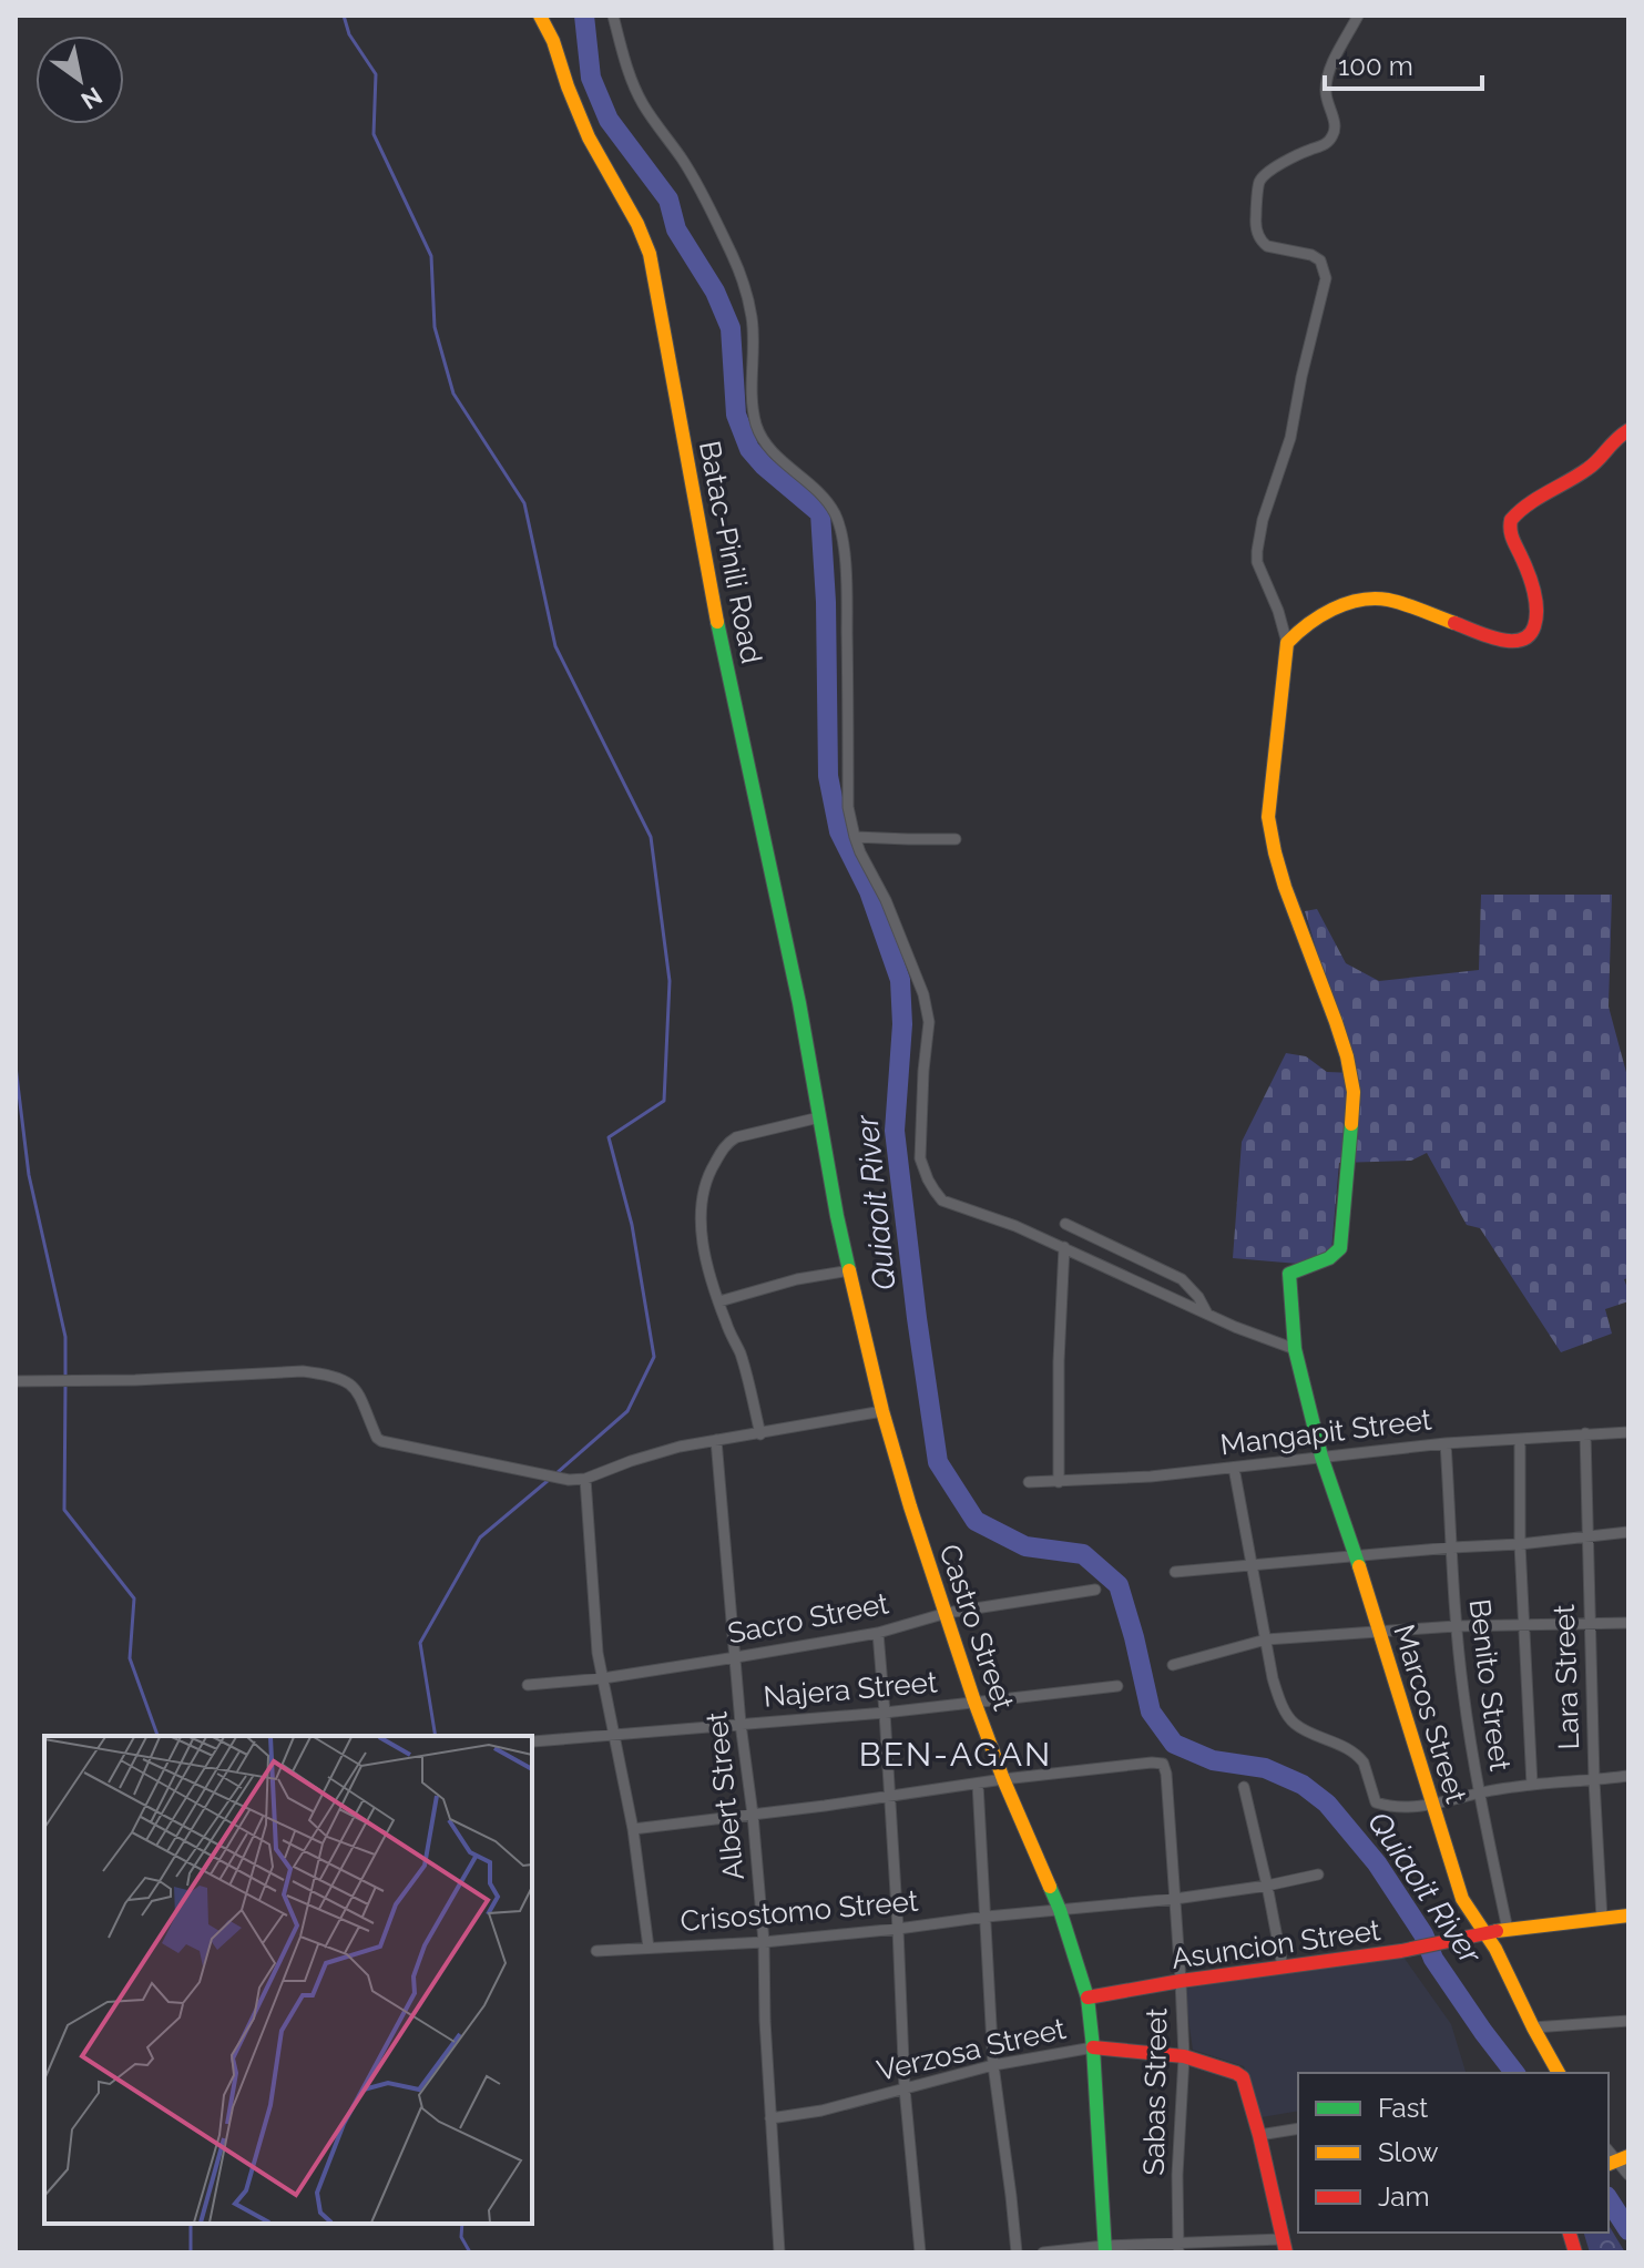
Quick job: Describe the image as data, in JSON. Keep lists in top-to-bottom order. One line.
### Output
{"streets":{"street":["Batac-Pinili Road","Mangapit Street","Sacro Street","Castro Street","Lara Street","Benito Street","Najera Street","Marcos Street","Albert Street","Crisostomo Street","Asuncion Street","Verzosa Street","Sabas Street"]},"crossings":[["Batac-Pinili Road","Castro Street"],["Mangapit Street","Lara Street"],["Mangapit Street","Benito Street"],["Mangapit Street","Marcos Street"],["Sacro Street","Castro Street"],["Sacro Street","Albert Street"],["Sacro Street","Crisostomo Street"],["Castro Street","Najera Street"],["Castro Street","Crisostomo Street"],["Castro Street","Asuncion Street"],["Castro Street","Verzosa Street"],["Castro Street","Sabas Street"],["Lara Street","Asuncion Street"],["Benito Street","Asuncion Street"],["Najera Street","Albert Street"],["Najera Street","Crisostomo Street"],["Marcos Street","Asuncion Street"],["Albert Street","Crisostomo Street"],["Albert Street","Verzosa Street"],["Crisostomo Street","Sabas Street"],["Asuncion Street","Sabas Street"],["Verzosa Street","Sabas Street"]],"districts":["BEN-AGAN"],"water":["Quiaoit River"],"legend":["Fast","Slow","Jam"],"scale_bar":"100 m","north":"bottom right"}
